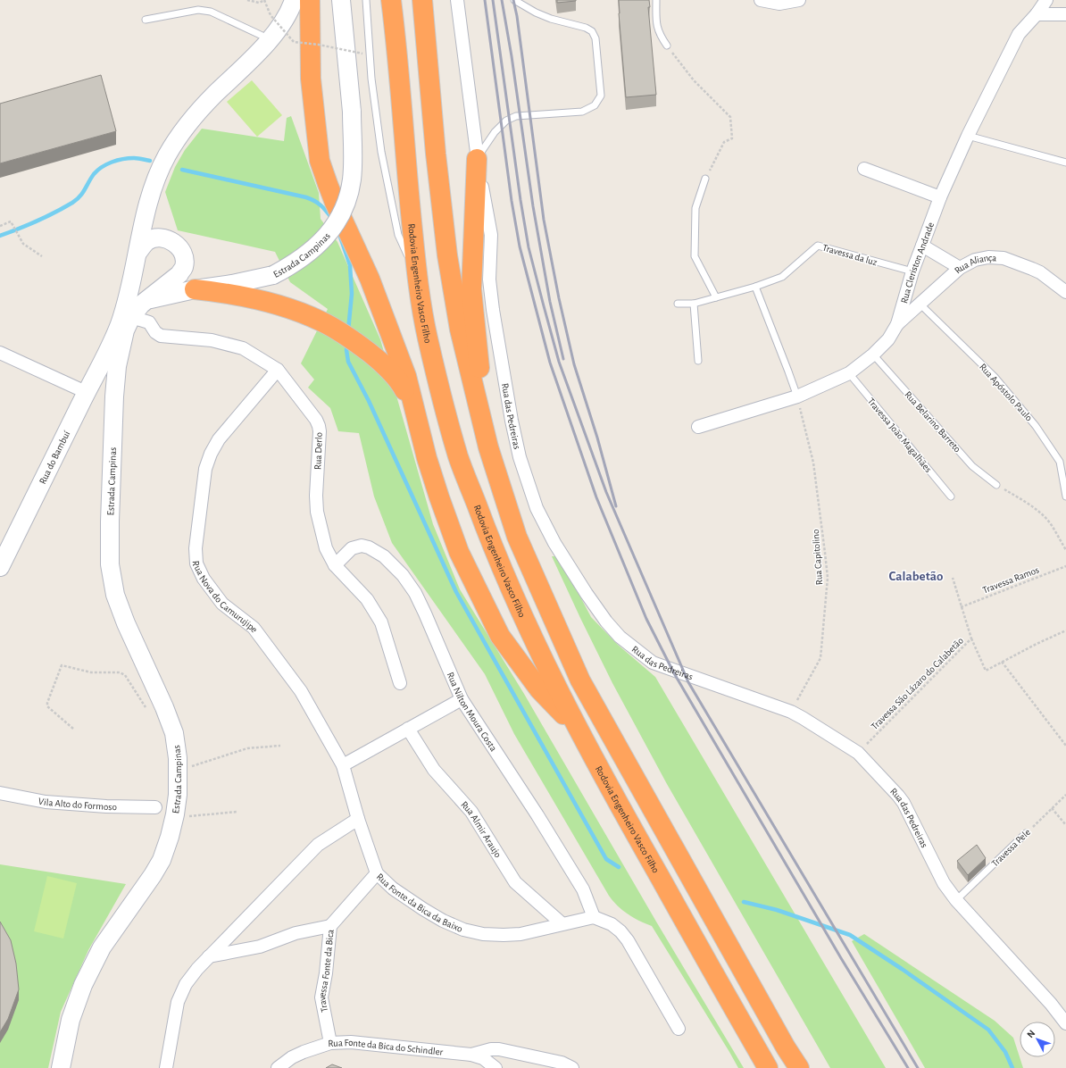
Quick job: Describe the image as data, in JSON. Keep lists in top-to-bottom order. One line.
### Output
{"streets":{"highway":["Rodovia Engenheiro Vasco Filho"],"main road":["Estrada Campinas","Rua do Bambuí"],"street":["Rua Cleriston Andrade","Rua Aliança","Rua das Pedreiras","Rua Derlo","Rua Nova do Camurujipe","Rua Nilton Moura Costa","Vila Alto do Formoso","Rua Almir Araujo","Rua Fonte da Bica da Baixo","Travessa Fonte da Bica","Rua Fonte da Bica do Schindler"],"lane":["Travessa da luz","Rua Apóstolo Paulo","Rua Belarino Barreto","Travessa João Magalhães","Travessa Pele"],"path":["Rua Capitolino","Travessa Ramos","Travessa São Lázaro do Calabetão"]},"crossings":[["Estrada Campinas","Rua Derlo"],["Travessa da luz","Rua Cleriston Andrade"],["Rua Cleriston Andrade","Rua Aliança"],["Rua Cleriston Andrade","Rua Belarino Barreto"],["Rua Cleriston Andrade","Travessa João Magalhães"],["Rua Cleriston Andrade","Rua Capitolino"],["Rua Aliança","Rua Apóstolo Paulo"],["Rua das Pedreiras","Rua Capitolino"],["Rua das Pedreiras","Travessa São Lázaro do Calabetão"],["Rua das Pedreiras","Travessa Pele"],["Rua Derlo","Rua Nova do Camurujipe"],["Rua Derlo","Rua Nilton Moura Costa"],["Travessa Ramos","Travessa São Lázaro do Calabetão"],["Rua Nova do Camurujipe","Rua Fonte da Bica da Baixo"],["Rua Nilton Moura Costa","Rua Fonte da Bica da Baixo"],["Rua Almir Araujo","Rua Fonte da Bica da Baixo"],["Rua Fonte da Bica da Baixo","Travessa Fonte da Bica"],["Travessa Fonte da Bica","Rua Fonte da Bica do Schindler"]],"districts":["Calabetão"],"north":"top left"}
